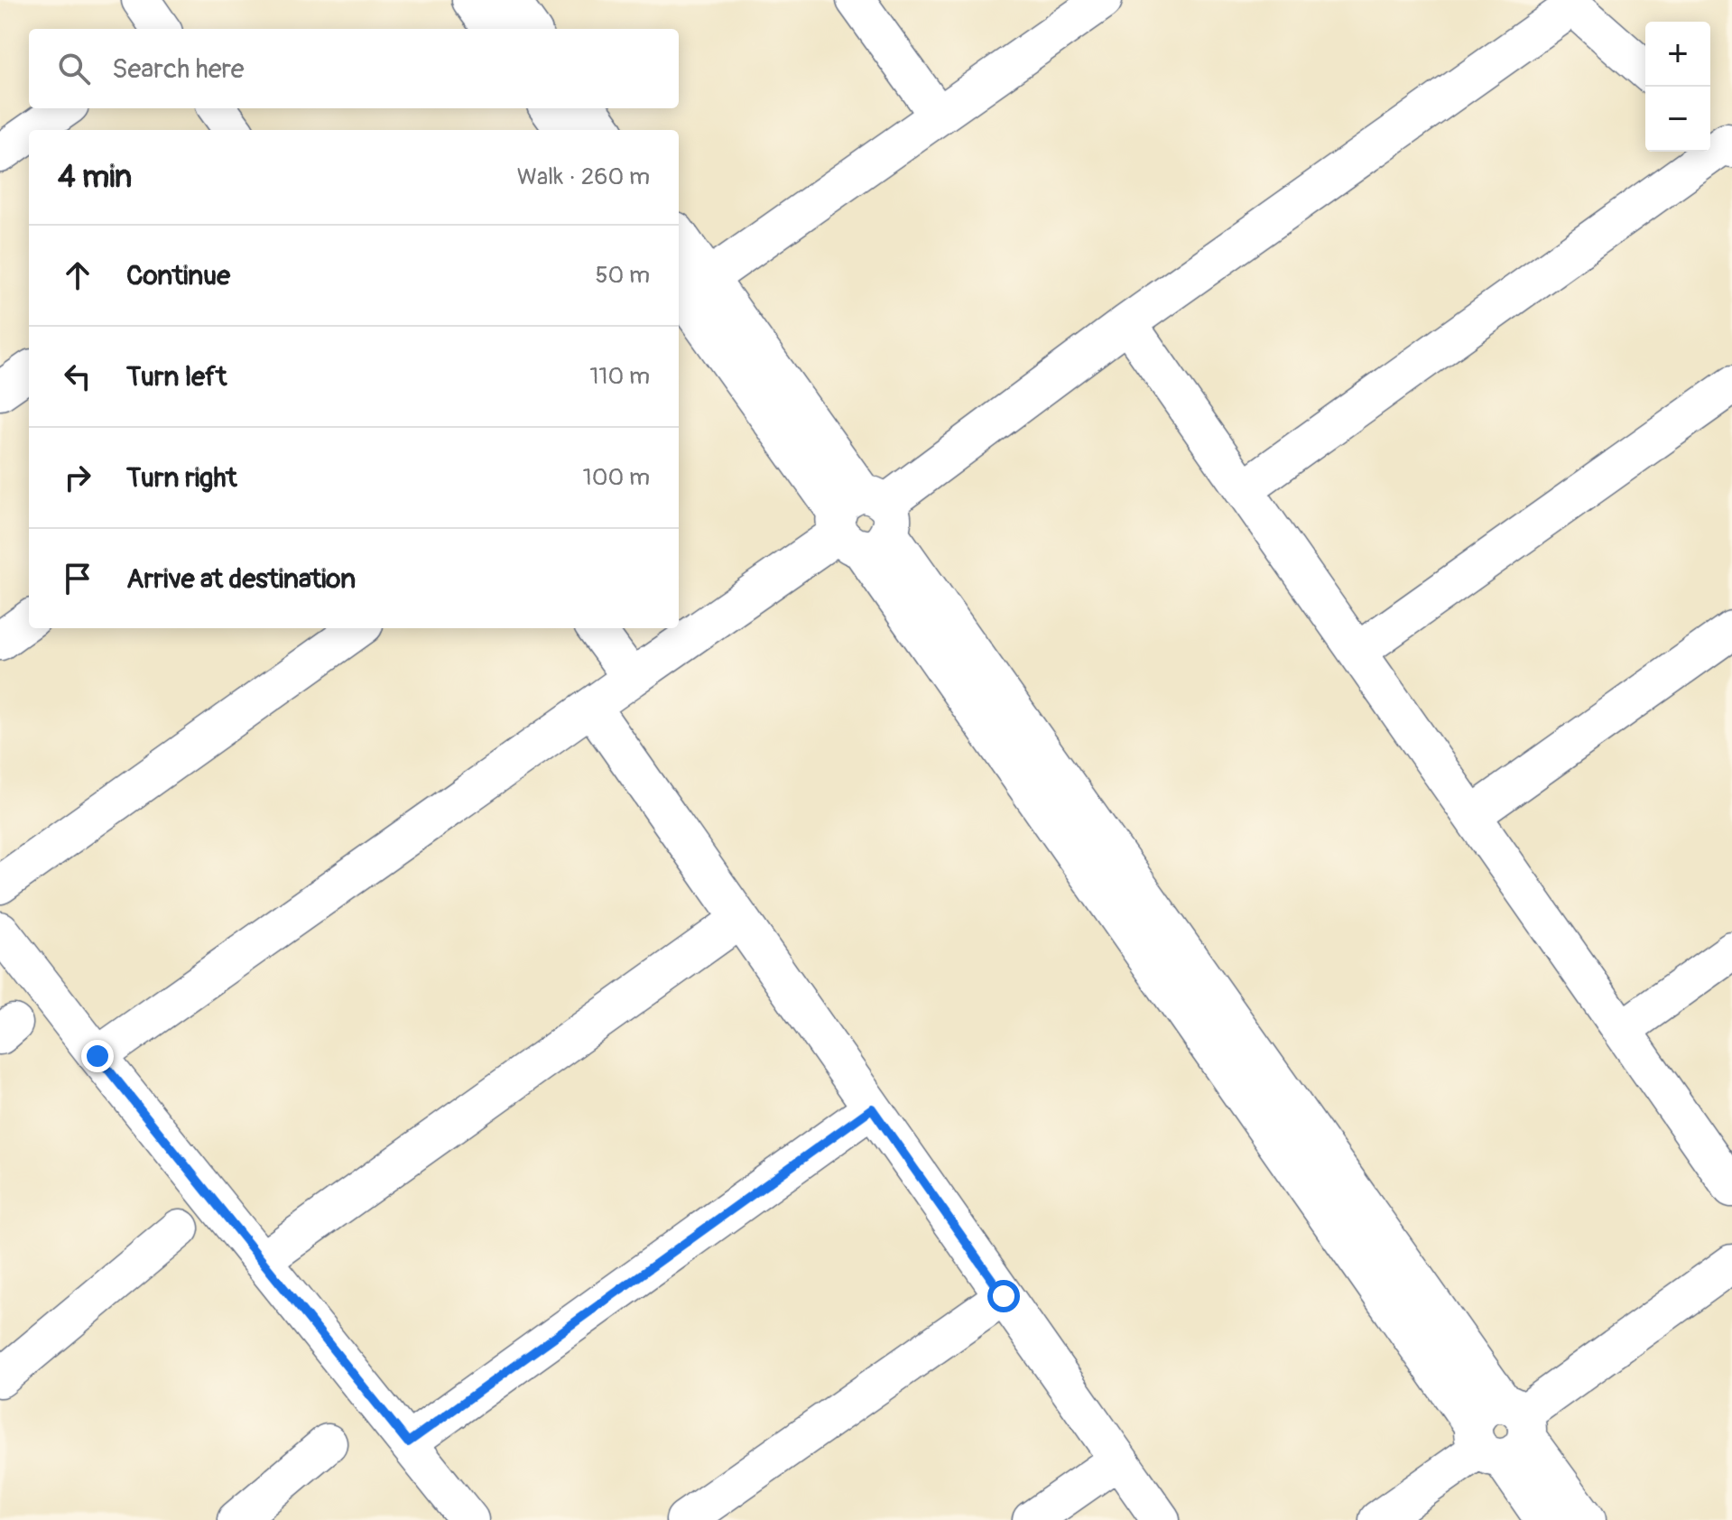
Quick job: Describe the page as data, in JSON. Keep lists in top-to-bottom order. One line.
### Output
{"page":{"map_buttons":["+","−"],"search":"Search here","heading":["4 min","Walk · 260 m"],"list":[["Continue","50 m"],["Turn left","110 m"],["Turn right","100 m"],"Arrive at destination"]}}
